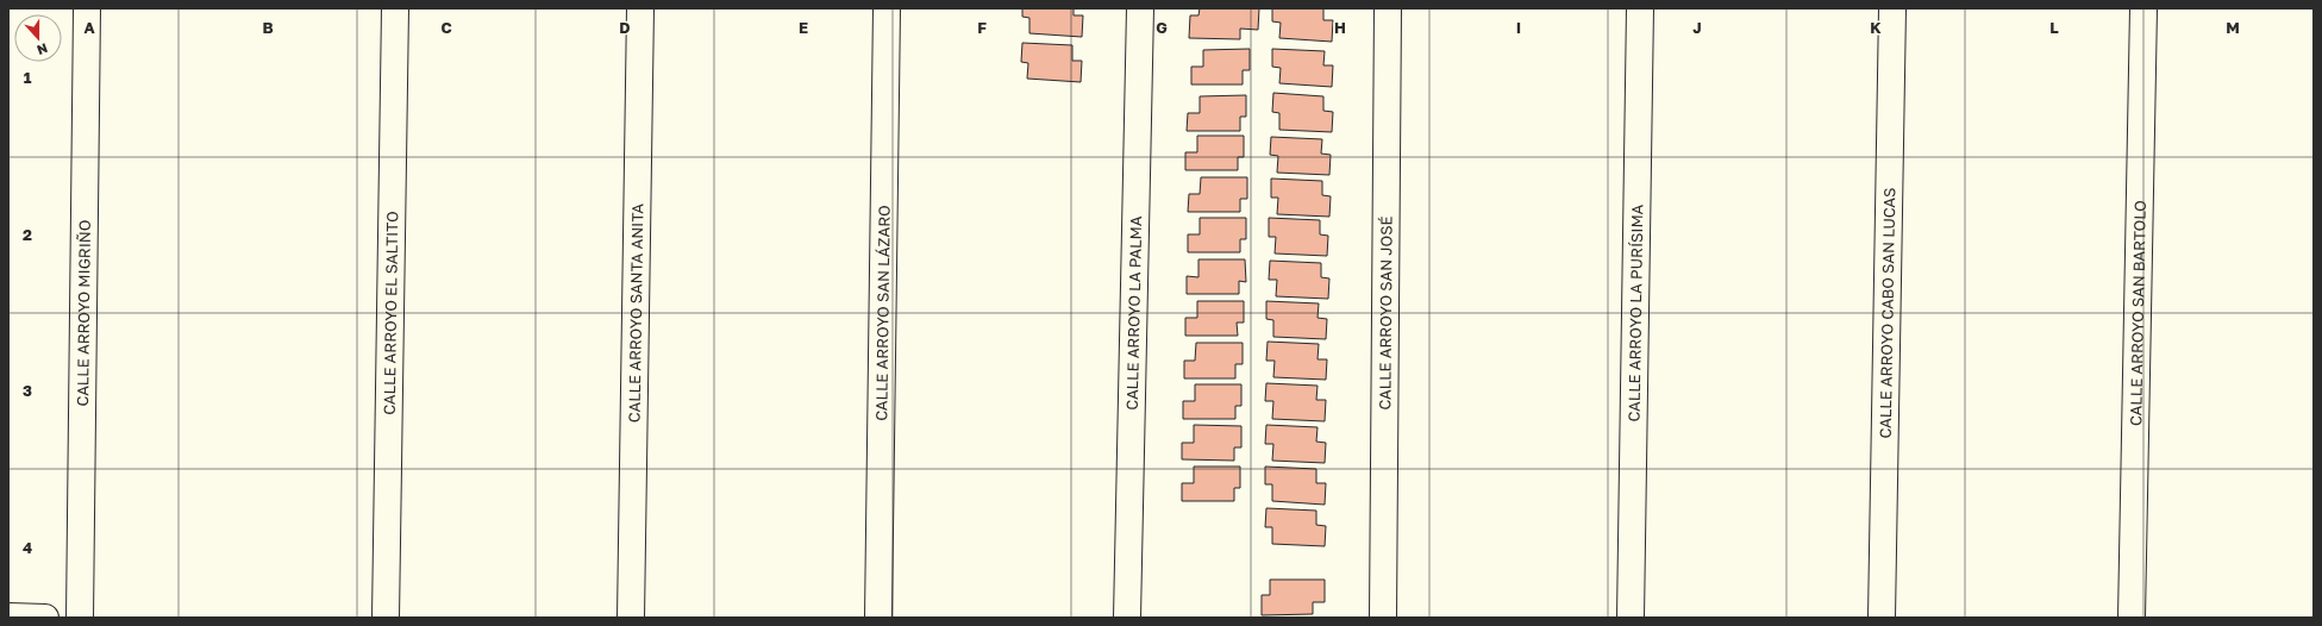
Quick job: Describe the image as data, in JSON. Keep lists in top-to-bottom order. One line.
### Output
{"streets":{"street":["CALLE ARROYO MIGRIÑO","CALLE ARROYO EL SALTITO","CALLE ARROYO SANTA ANITA","CALLE ARROYO SAN LÁZARO","CALLE ARROYO LA PALMA","CALLE ARROYO SAN JOSÉ","CALLE ARROYO LA PURÍSIMA","CALLE ARROYO CABO SAN LUCAS","CALLE ARROYO SAN BARTOLO"]},"north":"bottom","grid":{"columns":["A","B","C","D","E","F","G","H","I","J","K","L","M"],"rows":["1","2","3","4"]}}
